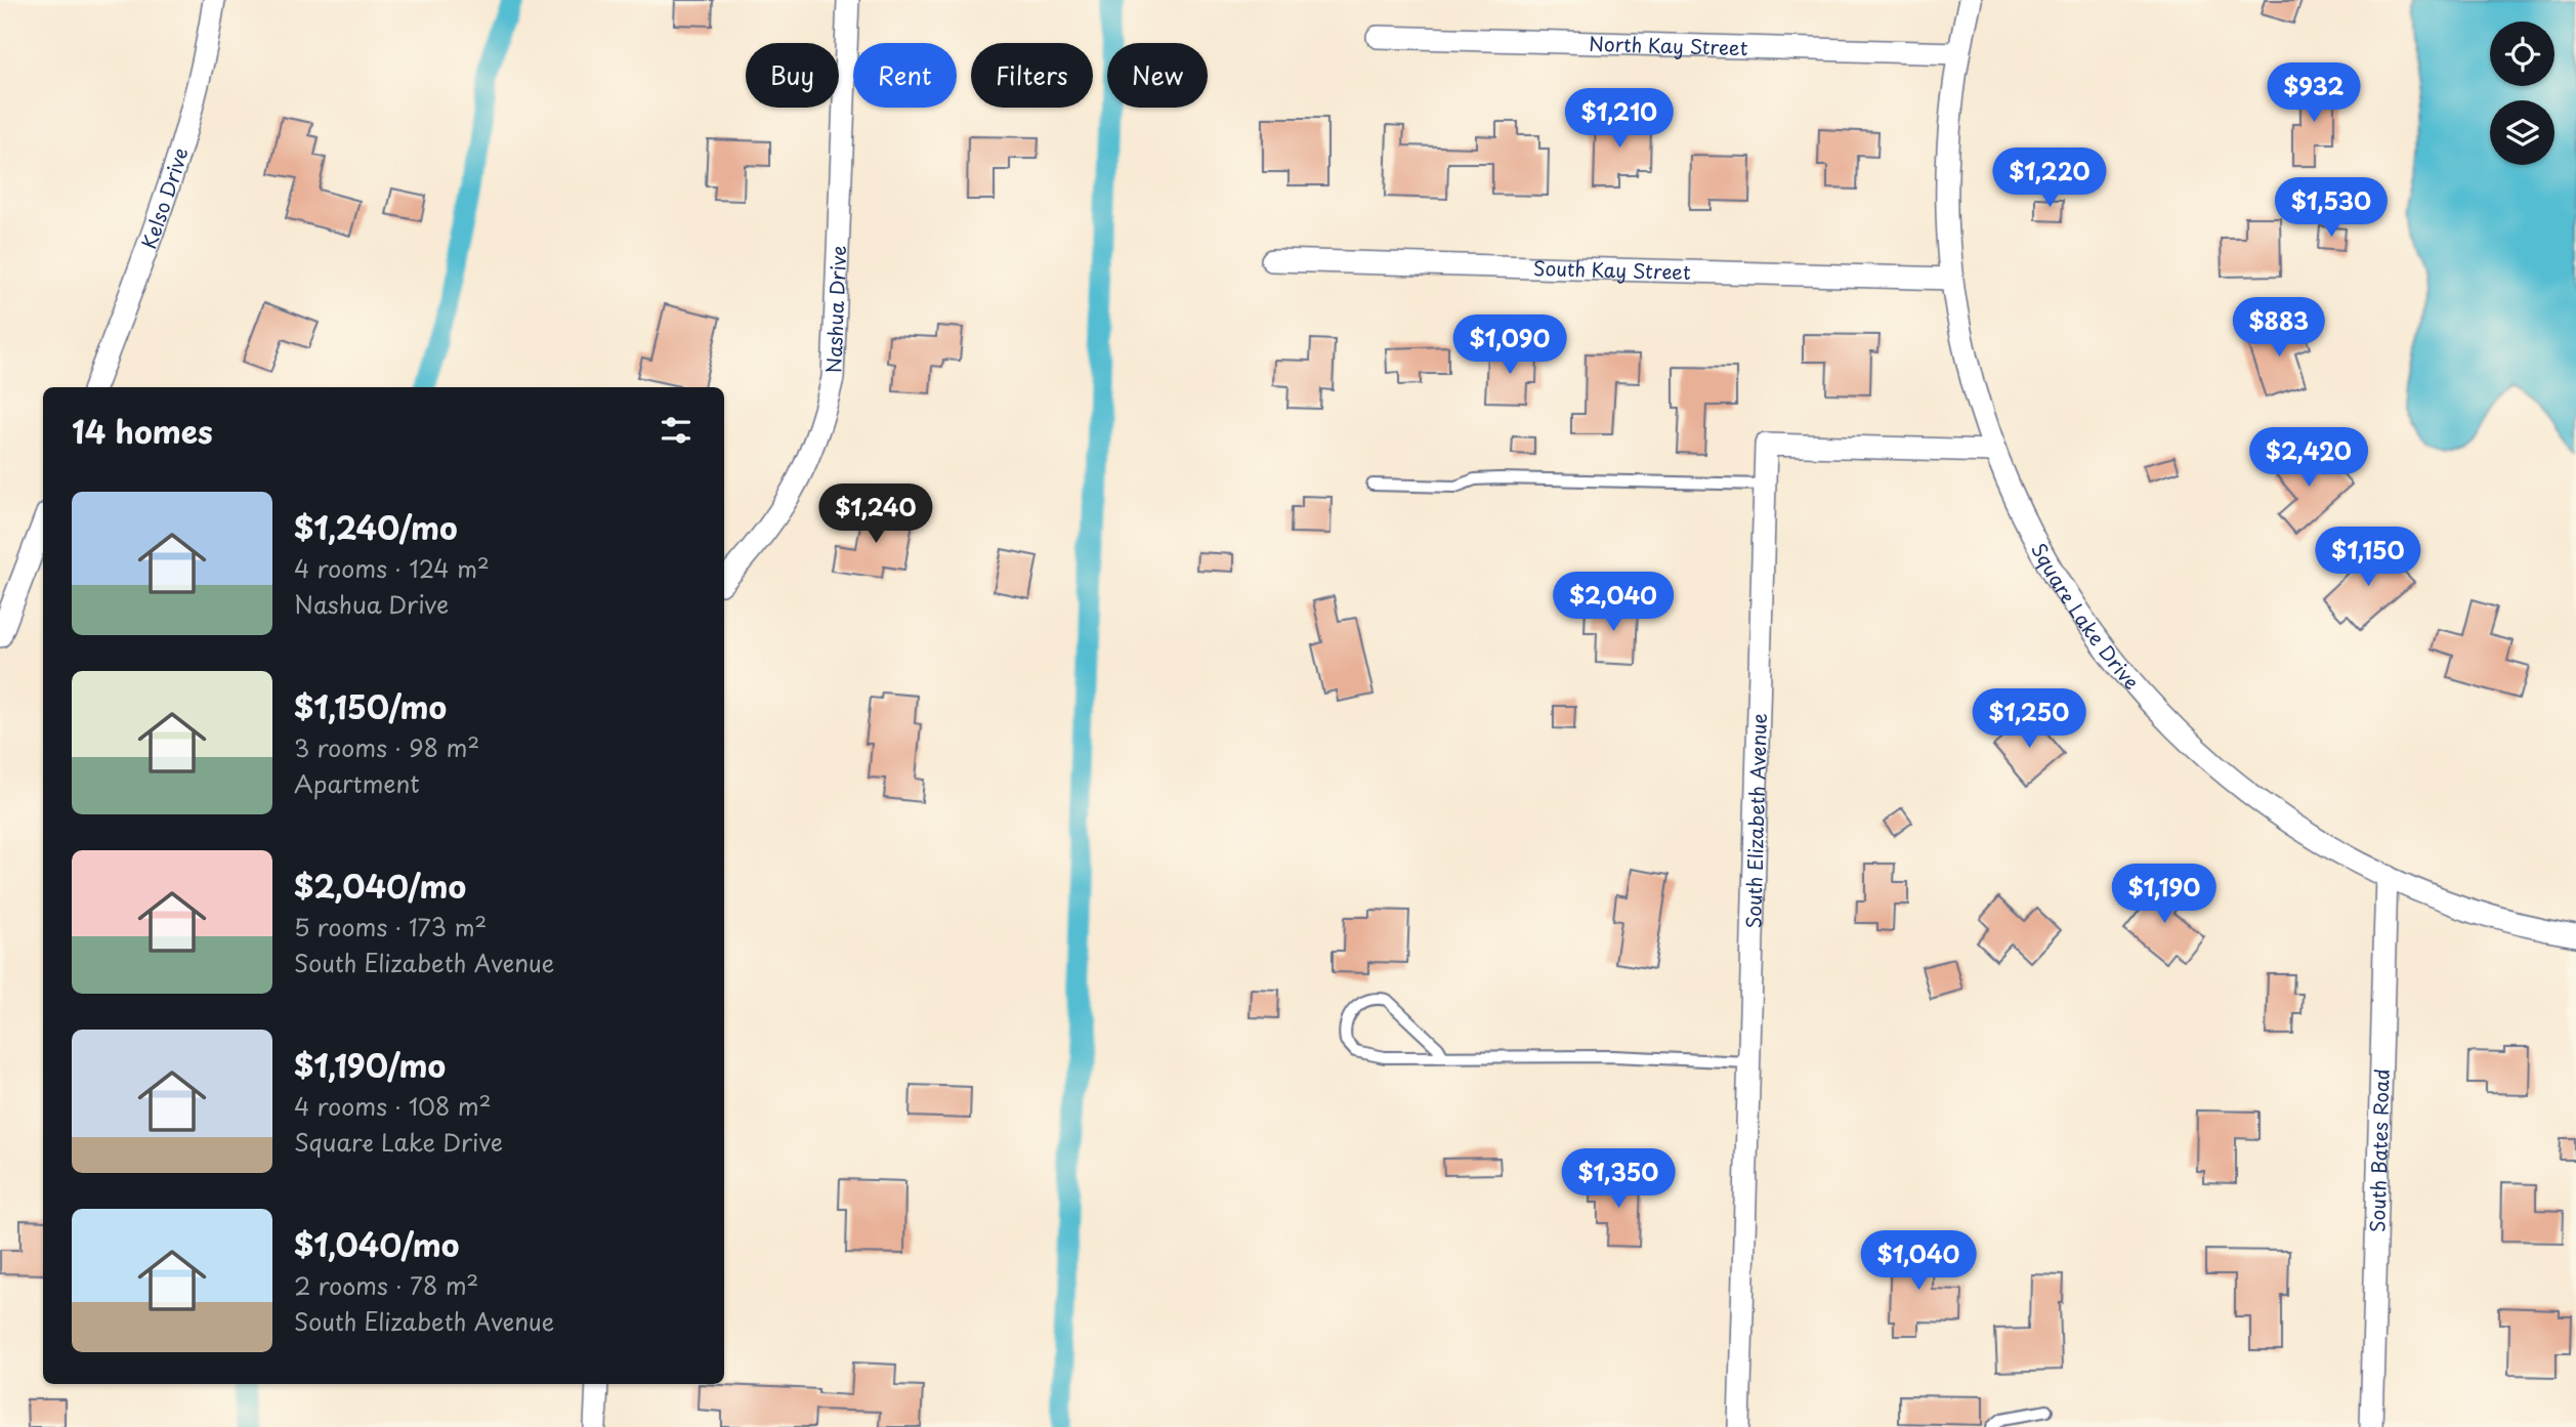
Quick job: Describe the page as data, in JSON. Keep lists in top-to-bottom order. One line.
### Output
{"streets":{"street":["North Kay Street","Kelso Drive","South Kay Street","Nashua Drive","Square Lake Drive","South Elizabeth Avenue","South Bates Road"]},"crossings":[["North Kay Street","Square Lake Drive"],["South Kay Street","Square Lake Drive"],["Square Lake Drive","South Elizabeth Avenue"],["Square Lake Drive","South Bates Road"]],"page":{"chip":["Buy","Rent","Filters","New"],"price":["$932","$1,210","$1,220","$1,530","$883","$1,090","$2,420","$1,240","$1,150","$2,040","$1,250","$1,190","$1,350","$1,040"],"heading":"14 homes","list":[{"name":"$1,240/mo","note":"4 rooms · 124 m² · Nashua Drive"},{"name":"$1,150/mo","note":"3 rooms · 98 m² · Apartment"},{"name":"$2,040/mo","note":"5 rooms · 173 m² · South Elizabeth Avenue"},{"name":"$1,190/mo","note":"4 rooms · 108 m² · Square Lake Drive"},{"name":"$1,040/mo","note":"2 rooms · 78 m² · South Elizabeth Avenue"}]}}
